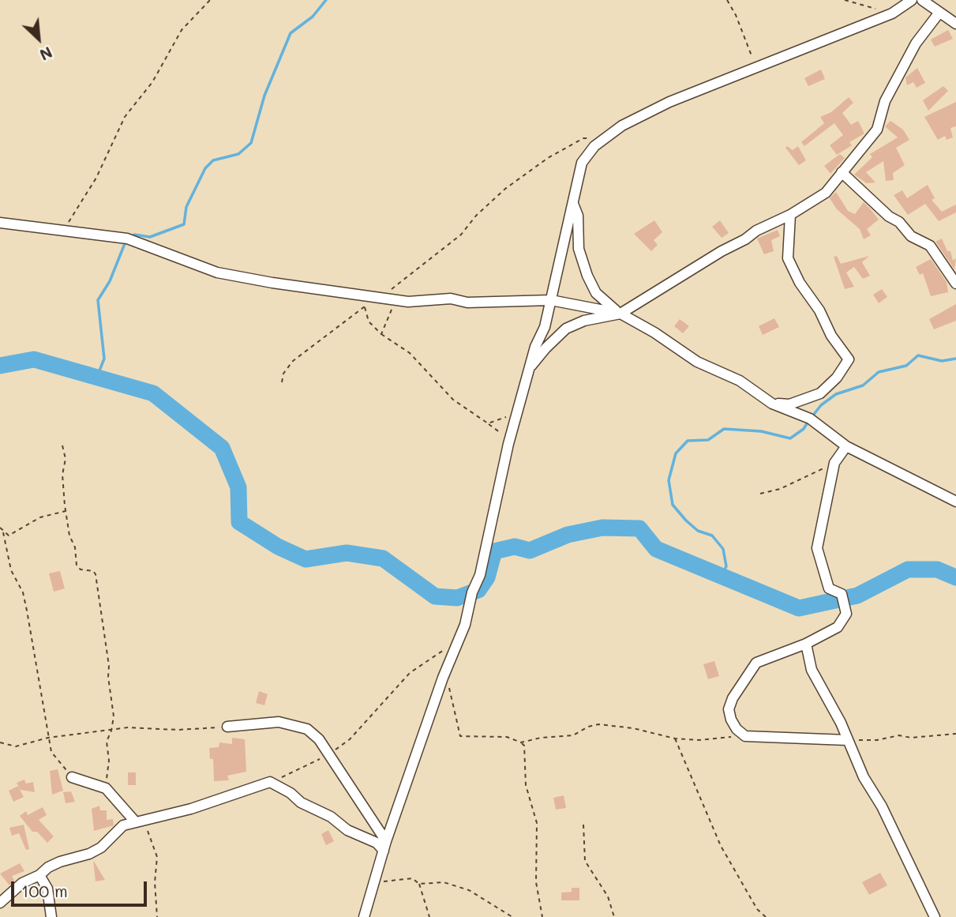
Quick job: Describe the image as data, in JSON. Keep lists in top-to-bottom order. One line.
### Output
{"scale_bar":"100 m","north":"bottom right"}
